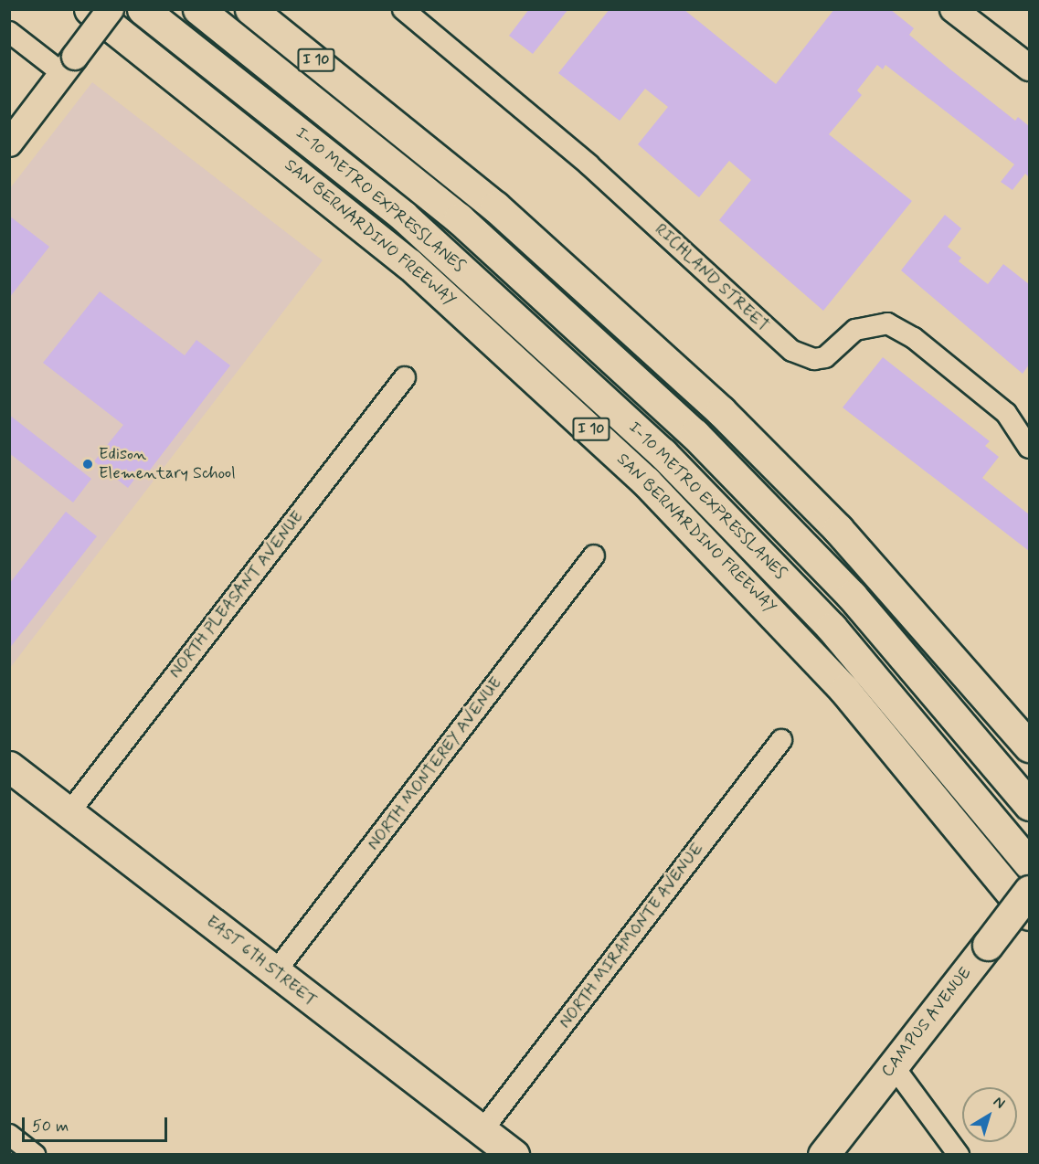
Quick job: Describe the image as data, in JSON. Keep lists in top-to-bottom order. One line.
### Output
{"streets":{"main road":["I 10","I-10 METRO EXPRESSLANES","SAN BERNARDINO FREEWAY","EAST 6TH STREET","CAMPUS AVENUE"],"street":["RICHLAND STREET","NORTH PLEASANT AVENUE","NORTH MONTEREY AVENUE","NORTH MIRAMONTE AVENUE"]},"crossings":[["NORTH PLEASANT AVENUE","EAST 6TH STREET"],["NORTH MONTEREY AVENUE","EAST 6TH STREET"],["NORTH MIRAMONTE AVENUE","EAST 6TH STREET"]],"places":["Edison Elementary School"],"scale_bar":"50 m","north":"top right"}
